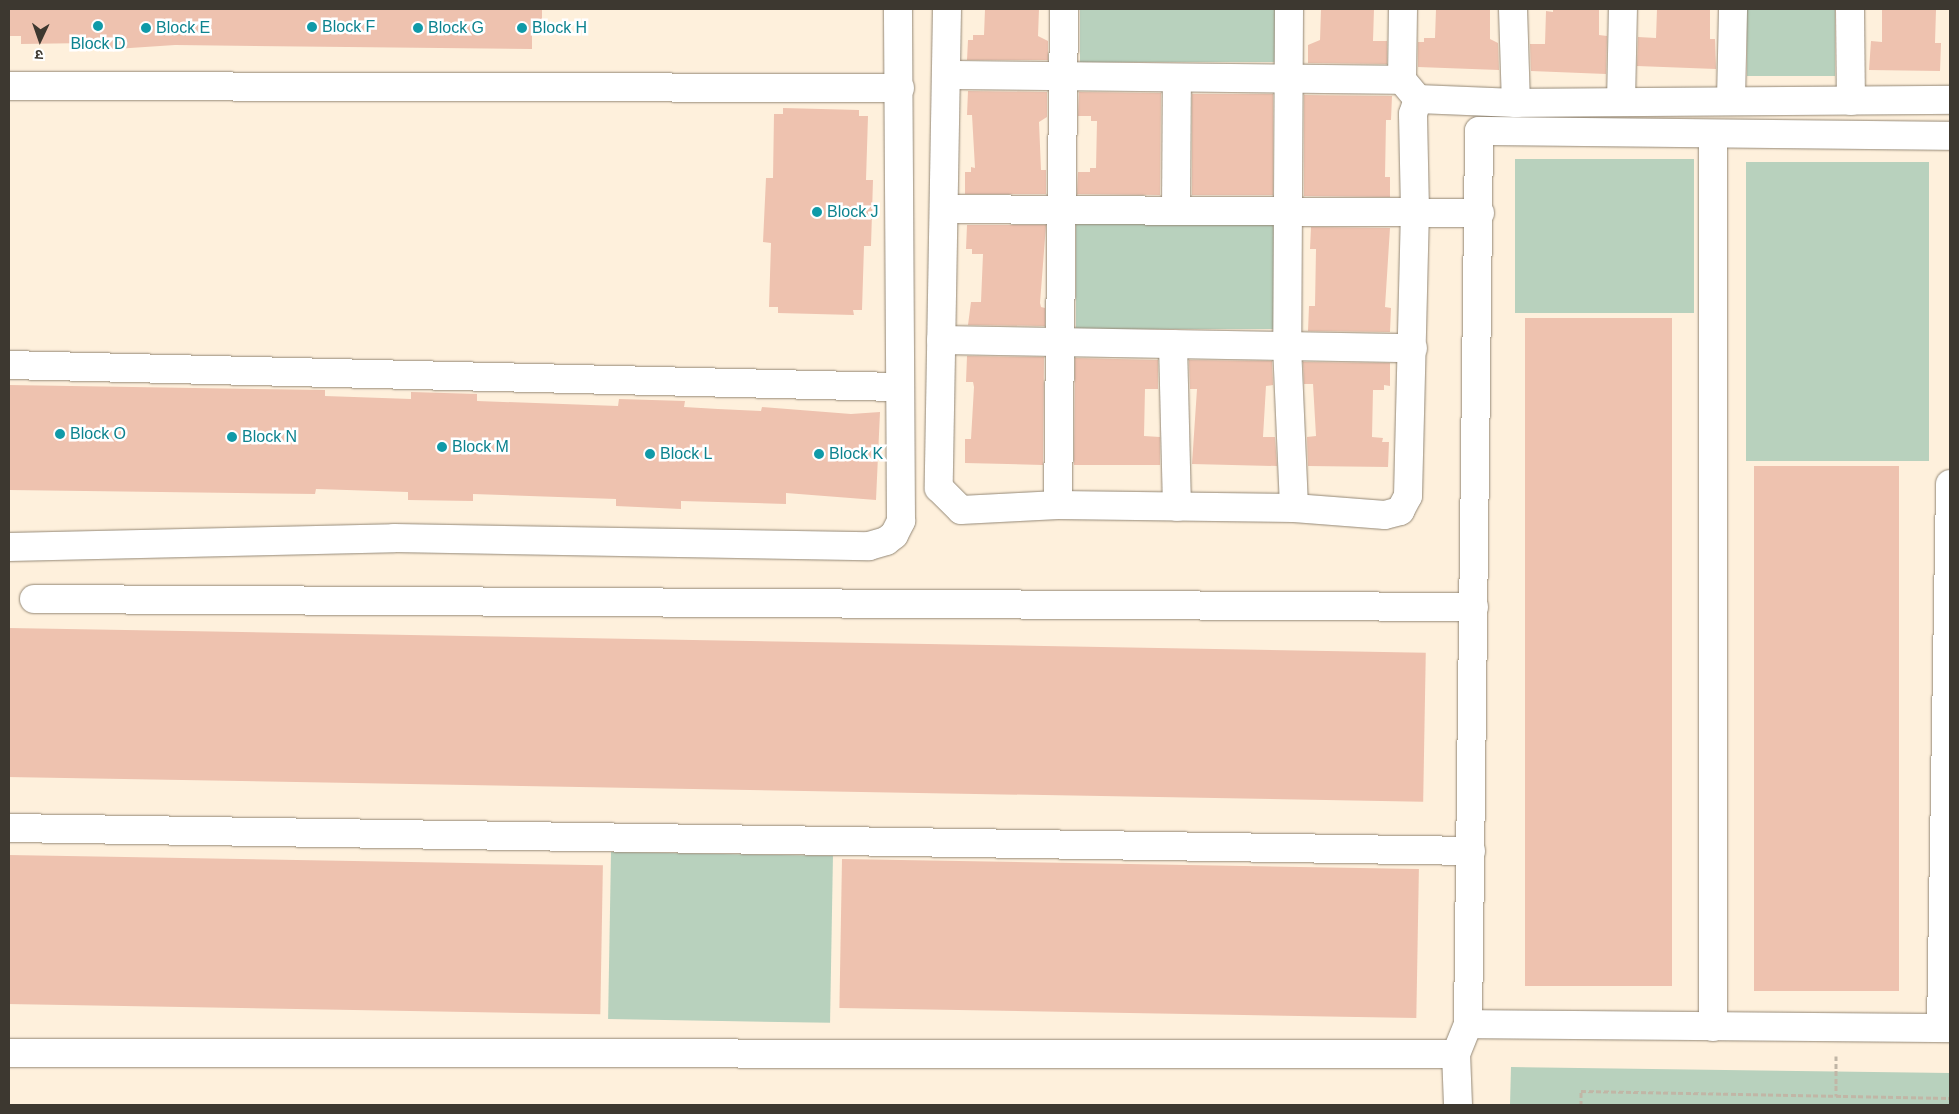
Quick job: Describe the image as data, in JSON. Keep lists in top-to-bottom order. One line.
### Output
{"places":["Block D","Block F","Block E","Block G","Block H","Block J","Block O","Block N","Block M","Block L","Block K"],"north":"bottom"}
